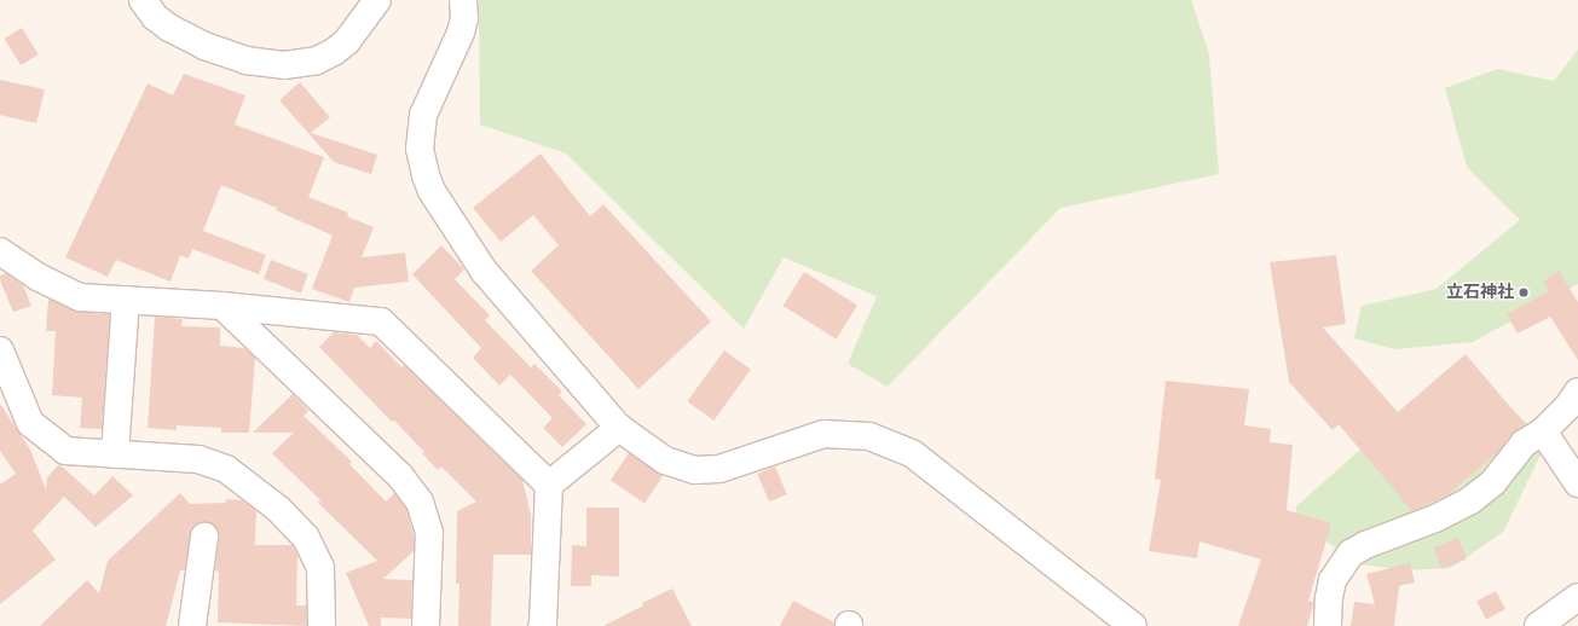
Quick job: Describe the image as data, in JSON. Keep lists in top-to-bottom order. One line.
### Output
{"places":["立石神社"]}
